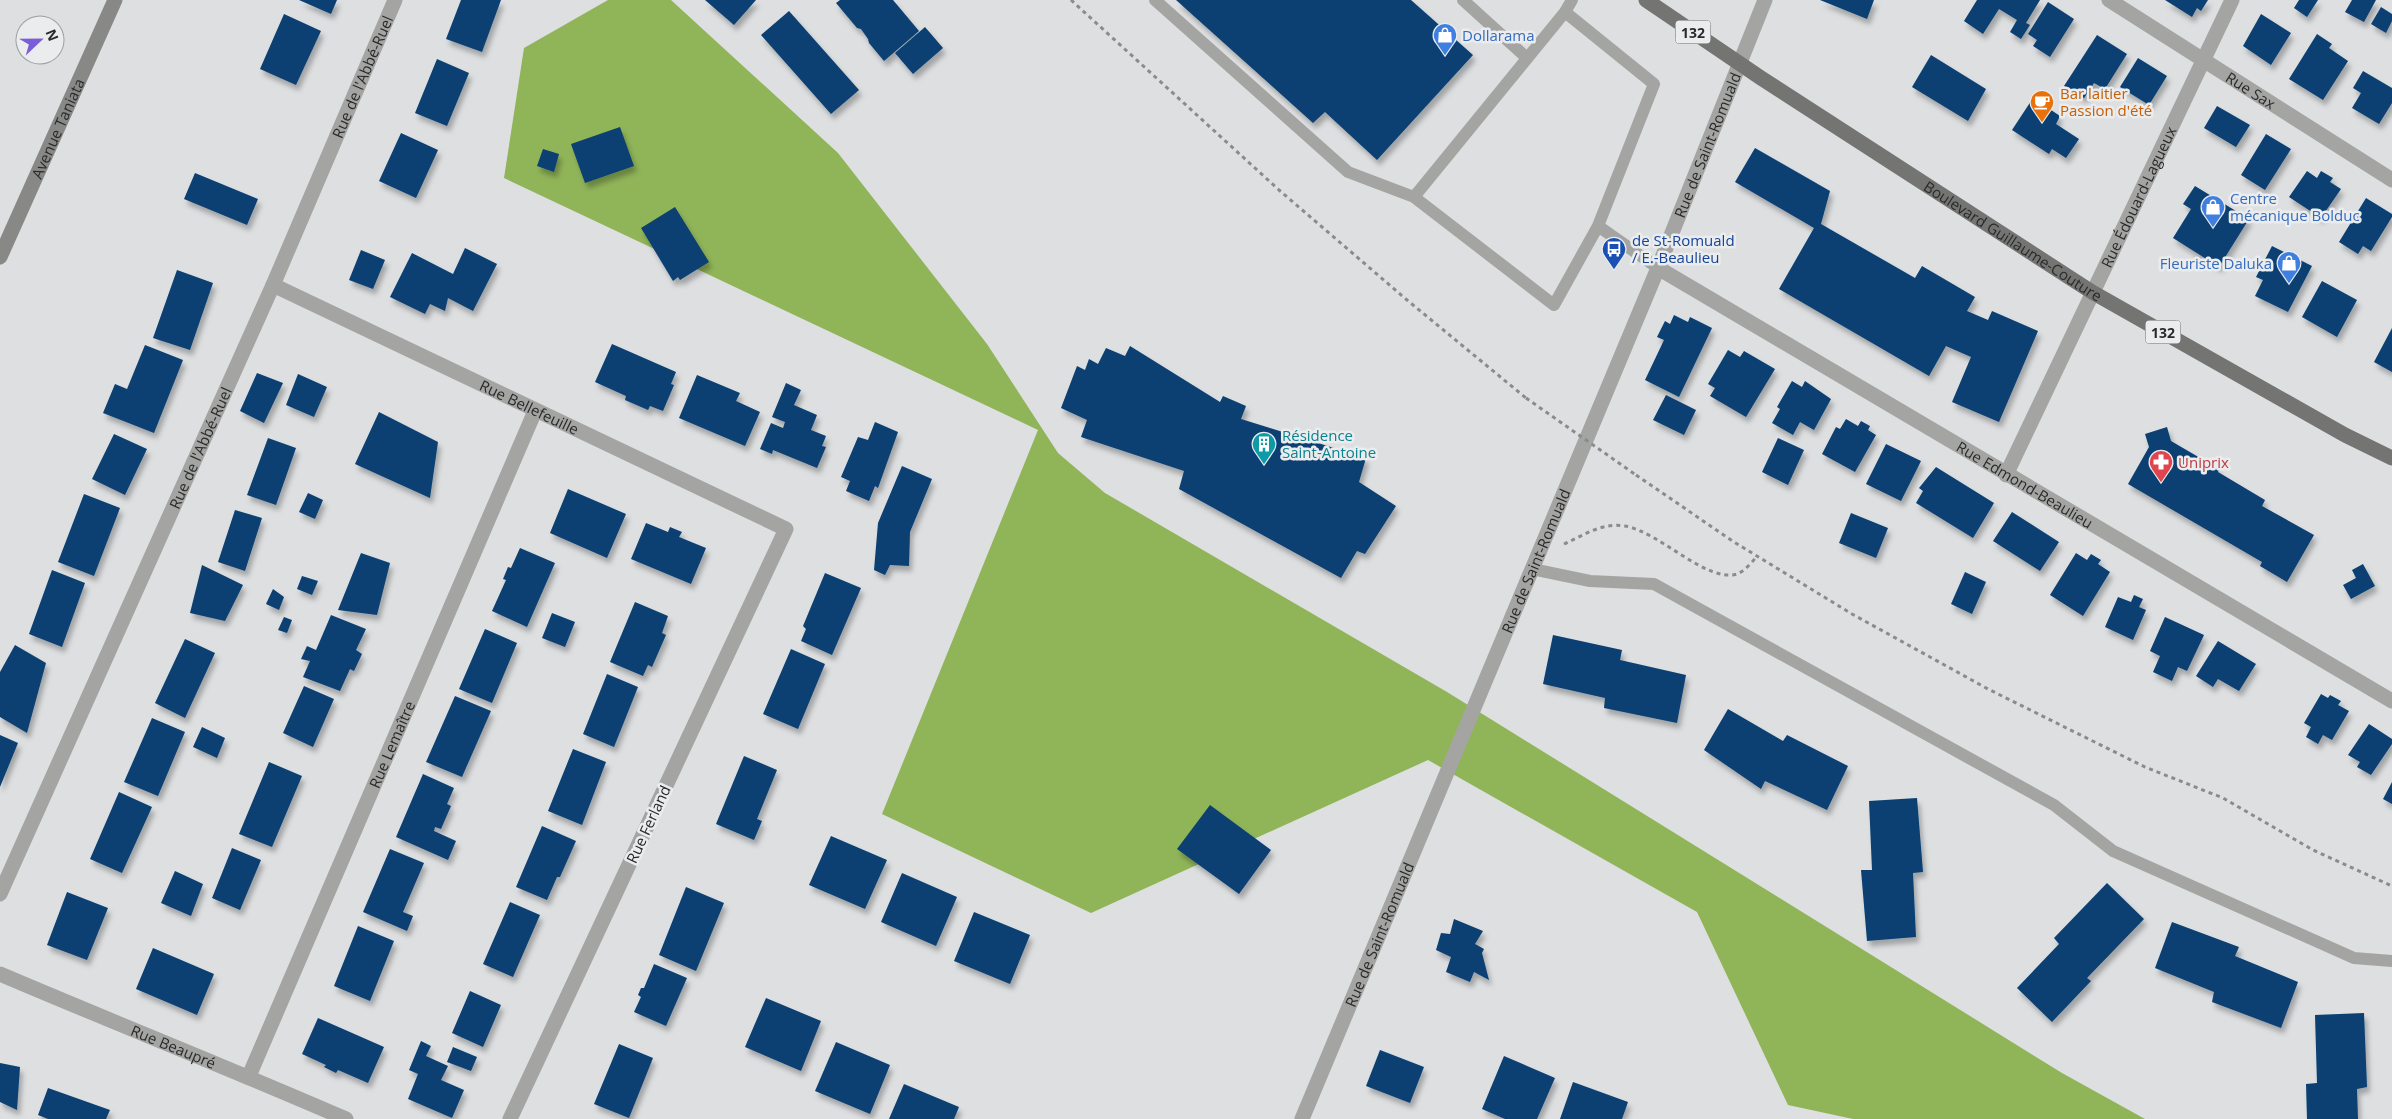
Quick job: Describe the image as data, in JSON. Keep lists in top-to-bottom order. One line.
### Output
{"streets":{"main road":["132","Avenue Taniata","Boulevard Guillaume-Couture"],"street":["Rue de l'Abbé-Ruel","Rue Sax","Rue de Saint-Romuald","Rue Édouard-Lagueux","Rue Bellefeuille","Rue Edmond-Beaulieu","Rue Lemaître","Rue Ferland","Rue Beaupré"]},"crossings":[["Rue de l'Abbé-Ruel","Rue Bellefeuille"],["Rue Sax","Rue Édouard-Lagueux"],["Rue de Saint-Romuald","Boulevard Guillaume-Couture"],["Rue de Saint-Romuald","Rue Edmond-Beaulieu"],["Rue Édouard-Lagueux","Boulevard Guillaume-Couture"],["Rue Édouard-Lagueux","Rue Edmond-Beaulieu"],["Rue Bellefeuille","Rue Lemaître"],["Rue Bellefeuille","Rue Ferland"],["Rue Lemaître","Rue Beaupré"]],"places":{"shop":["Dollarama","Centre mécanique Bolduc","Fleuriste Daluka"],"cafe":["Bar laitier Passion d'été"],"bus stop":["de St-Romuald / E.-Beaulieu"],"building":["Résidence Saint-Antoine"],"pharmacy":["Uniprix"]},"north":"right"}
